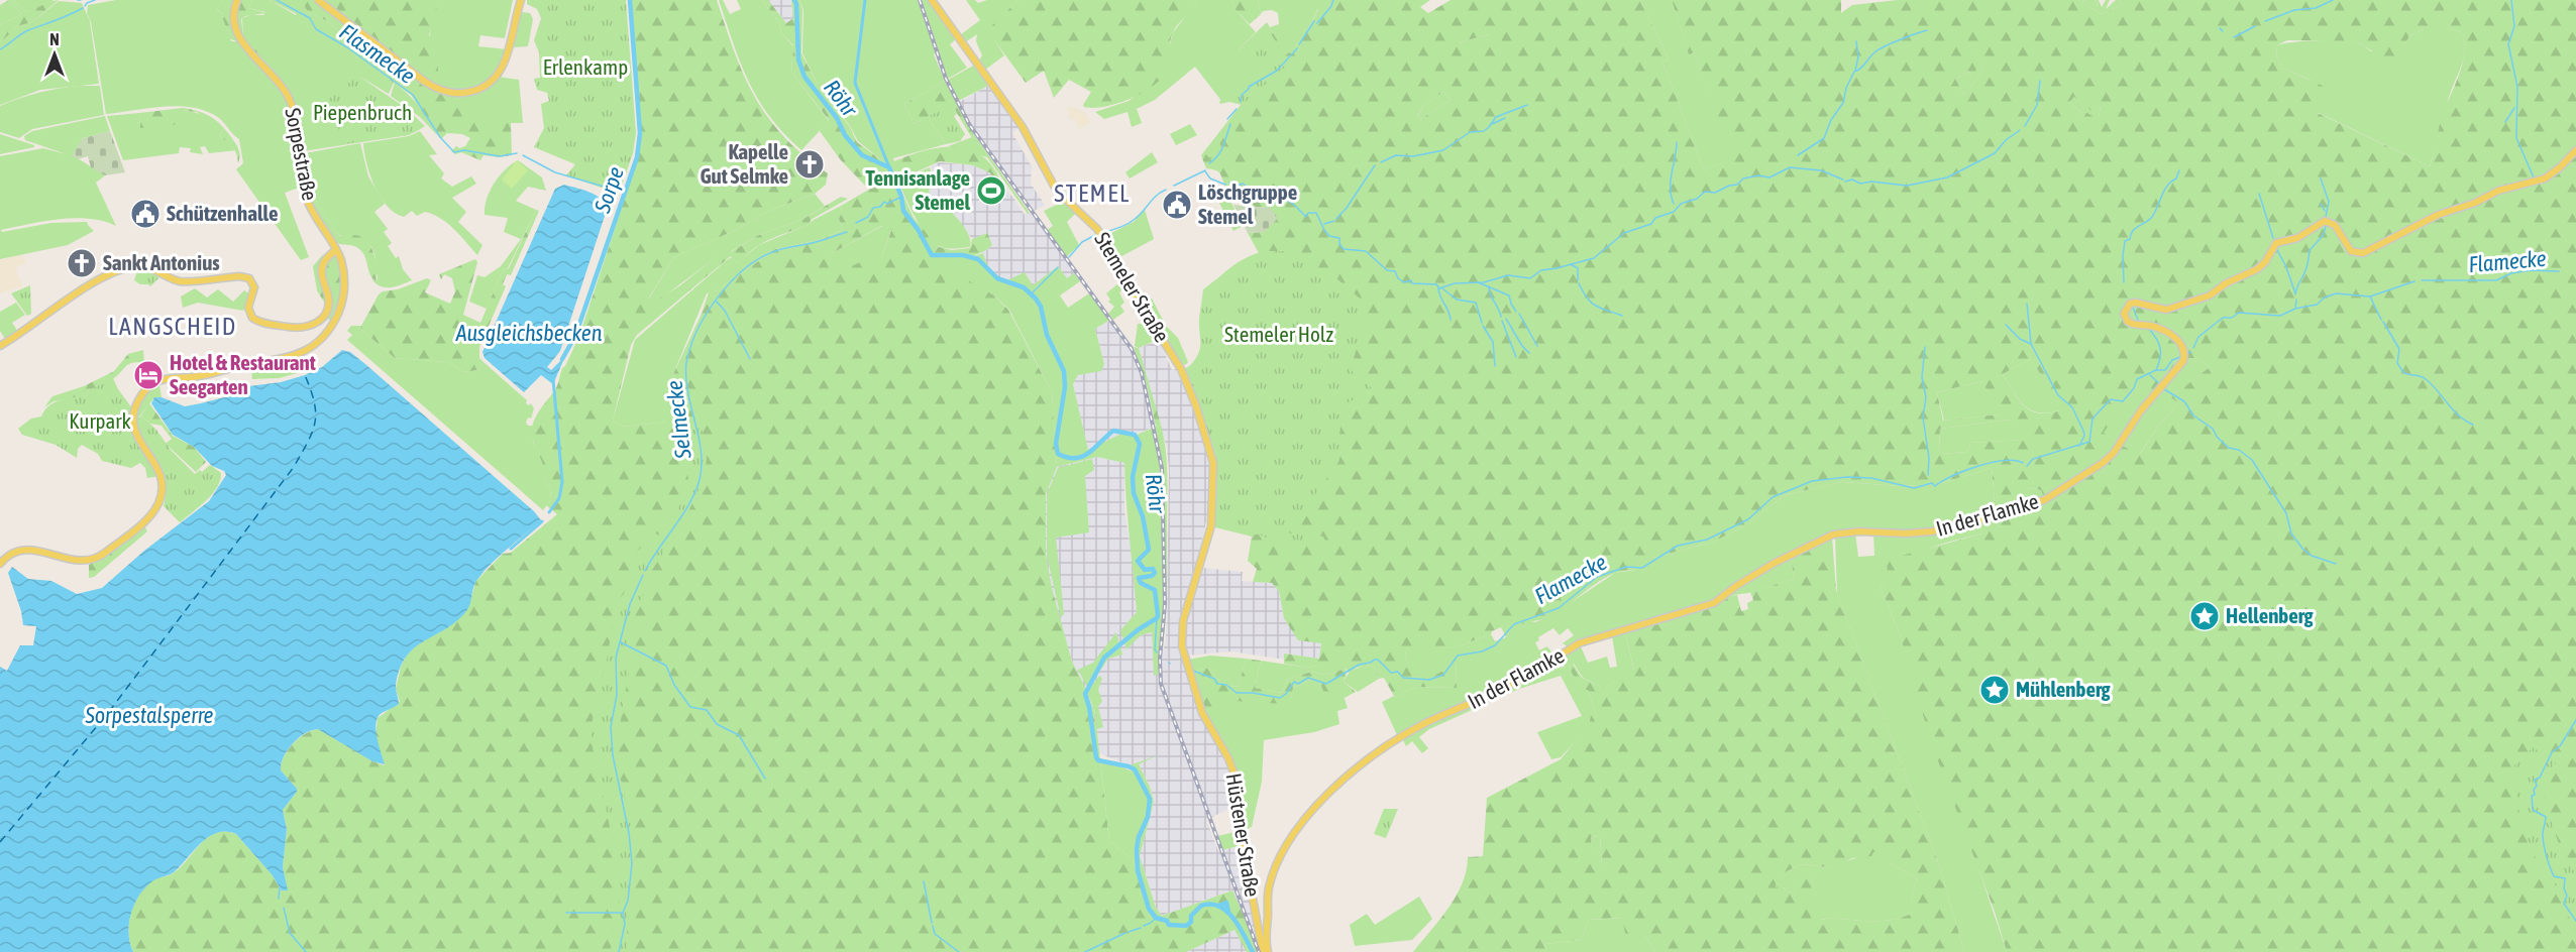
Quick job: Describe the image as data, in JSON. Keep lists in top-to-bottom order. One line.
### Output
{"streets":{"main road":["Sorpestraße","Stemeler Straße","In der Flamke","Hüstener Straße"]},"crossings":[["Stemeler Straße","Hüstener Straße"]],"districts":["STEMEL","LANGSCHEID"],"water":["Flasmecke","Röhr","Sorpe","Flamecke","Ausgleichsbecken","Selmecke","Sorpestalsperre"],"parks":["Erlenkamp","Piepenbruch","Stemeler Holz","Kurpark"],"places":{"church":["Kapelle Gut Selmke","Sankt Antonius"],"sports":["Tennisanlage Stemel"],"public building":["Löschgruppe Stemel","Schützenhalle"],"hotel":["Hotel & Restaurant Seegarten"],"place":["Hellenberg","Mühlenberg"]},"north":"top"}
